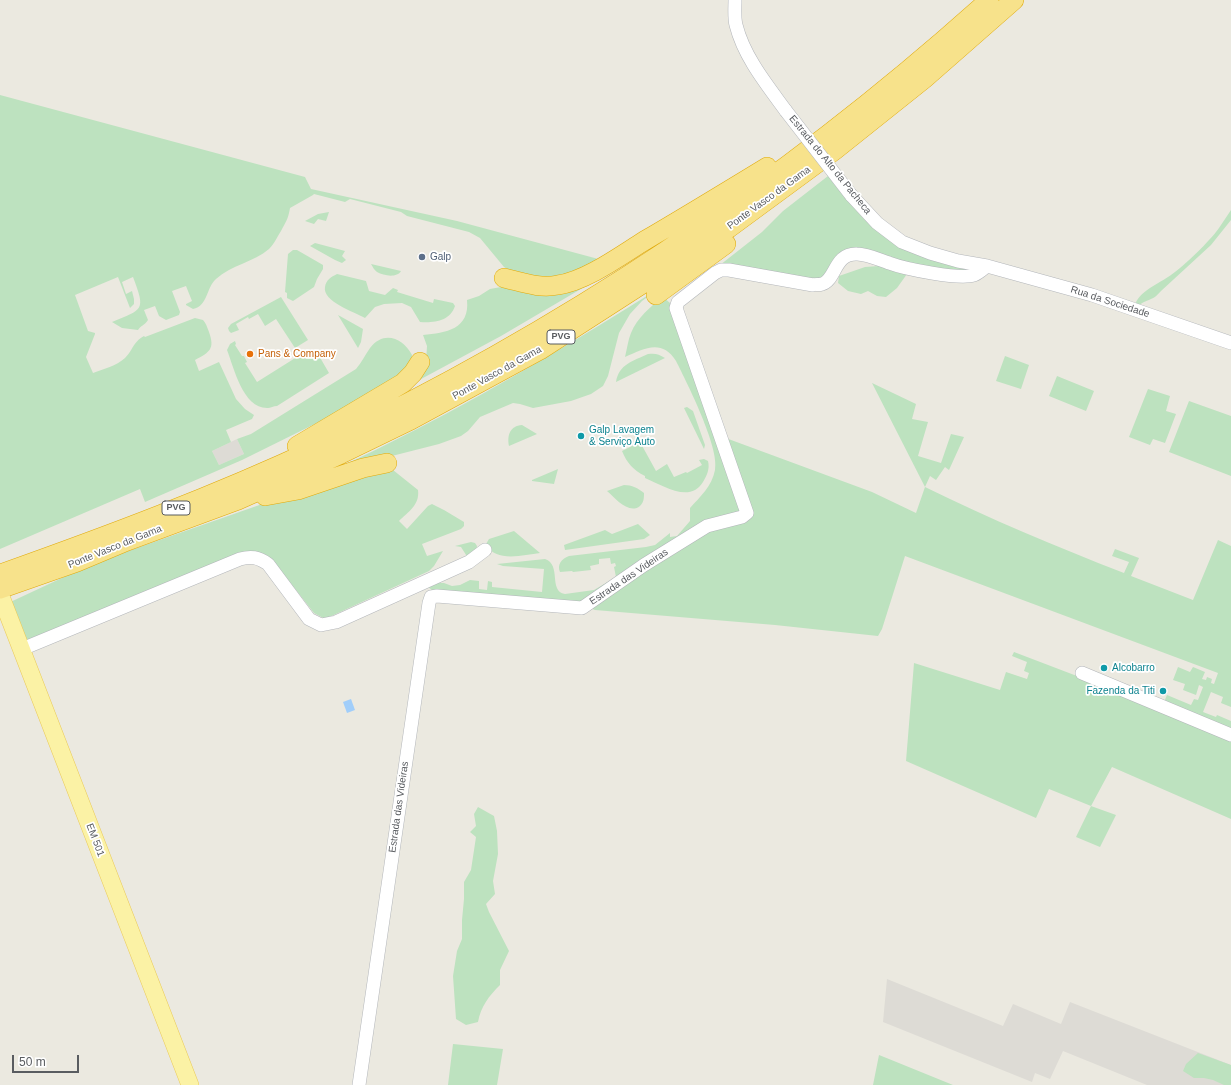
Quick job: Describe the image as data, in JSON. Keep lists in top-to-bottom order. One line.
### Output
{"streets":{"highway":["Ponte Vasco da Gama","PVG"],"main road":["EM 501"],"street":["Estrada do Alto da Pacheca","Rua da Sociedade","Estrada das Videiras"]},"crossings":[["Estrada do Alto da Pacheca","Rua da Sociedade"],["Estrada do Alto da Pacheca","Estrada das Videiras"],["Rua da Sociedade","Estrada das Videiras"]],"places":["Galp","Pans & Company","Galp Lavagem & Serviço Auto","Alcobarro","Fazenda da Titi"],"scale_bar":"50 m"}
